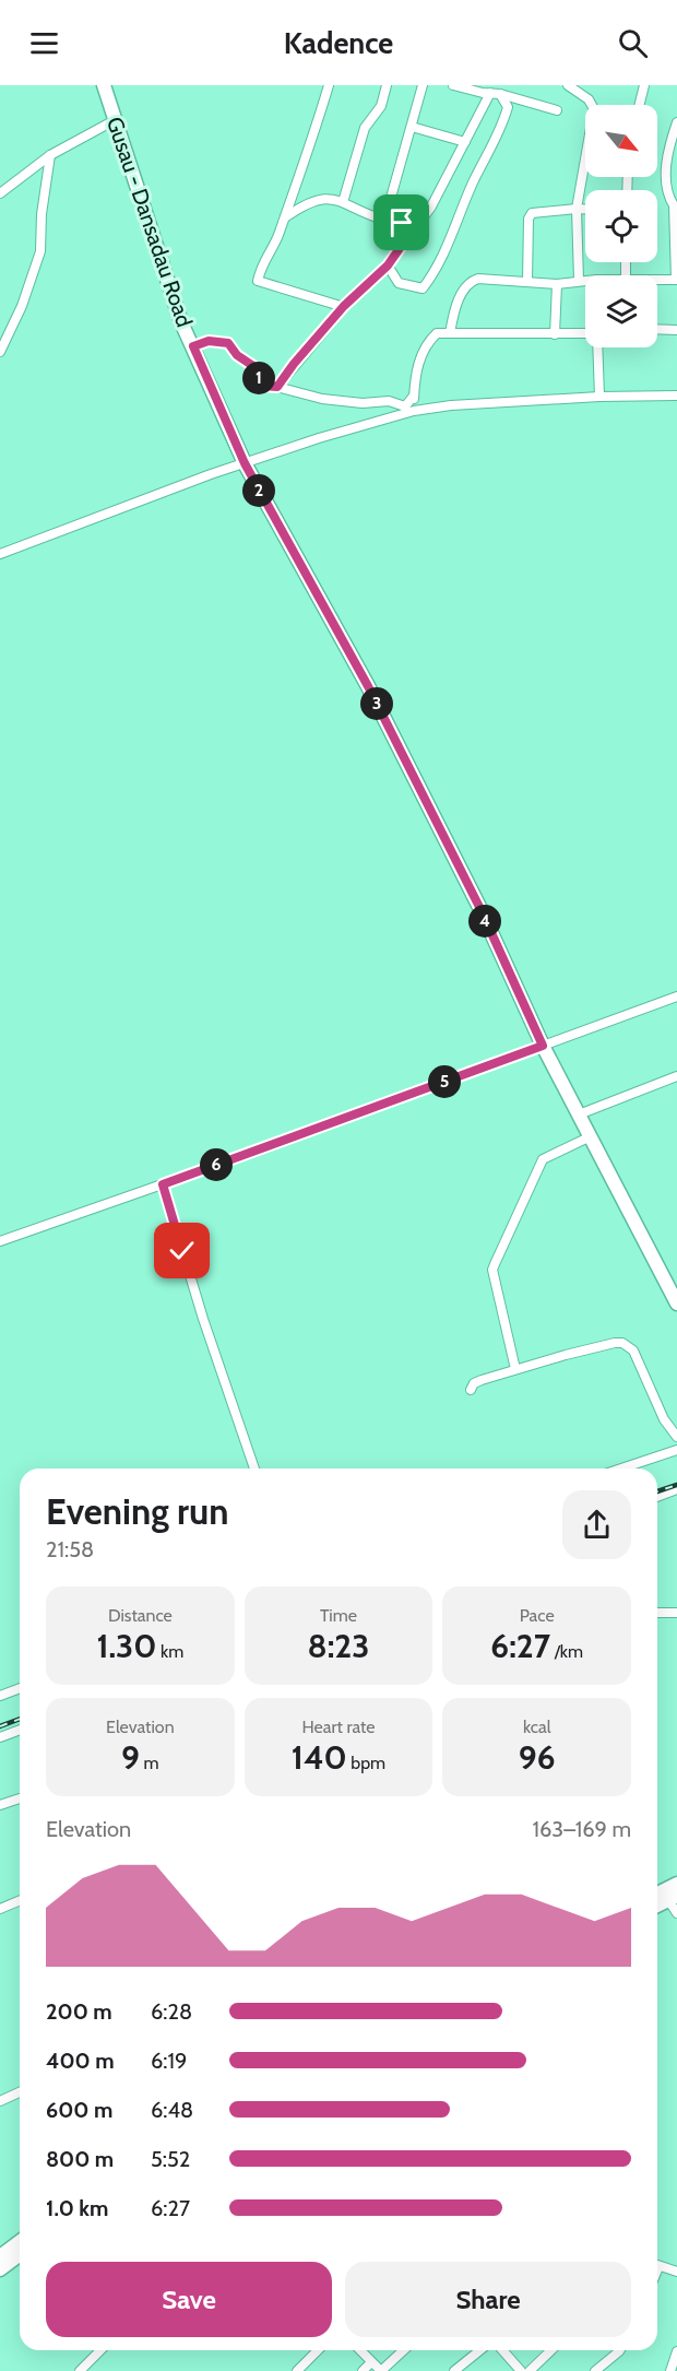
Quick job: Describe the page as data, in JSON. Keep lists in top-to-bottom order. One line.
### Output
{"streets":{"main road":["Gusau - Dansadau Road"]},"north":"bottom right","page":{"header":"Kadence","pins":["1","2","3","4","5","6"],"heading":["Evening run","21:58"],"stats":[["Distance","1.30 km"],["Time","8:23"],["Pace","6:27 /km"],["Elevation","9 m"],["Heart rate","140 bpm"],["kcal","96"]],"chart":["Elevation","163–169 m"],"list":[{"name":"200 m","note":"6:28"},{"name":"400 m","note":"6:19"},{"name":"600 m","note":"6:48"},{"name":"800 m","note":"5:52"},{"name":"1.0 km","note":"6:27"}],"buttons":["Save","Share"]}}
